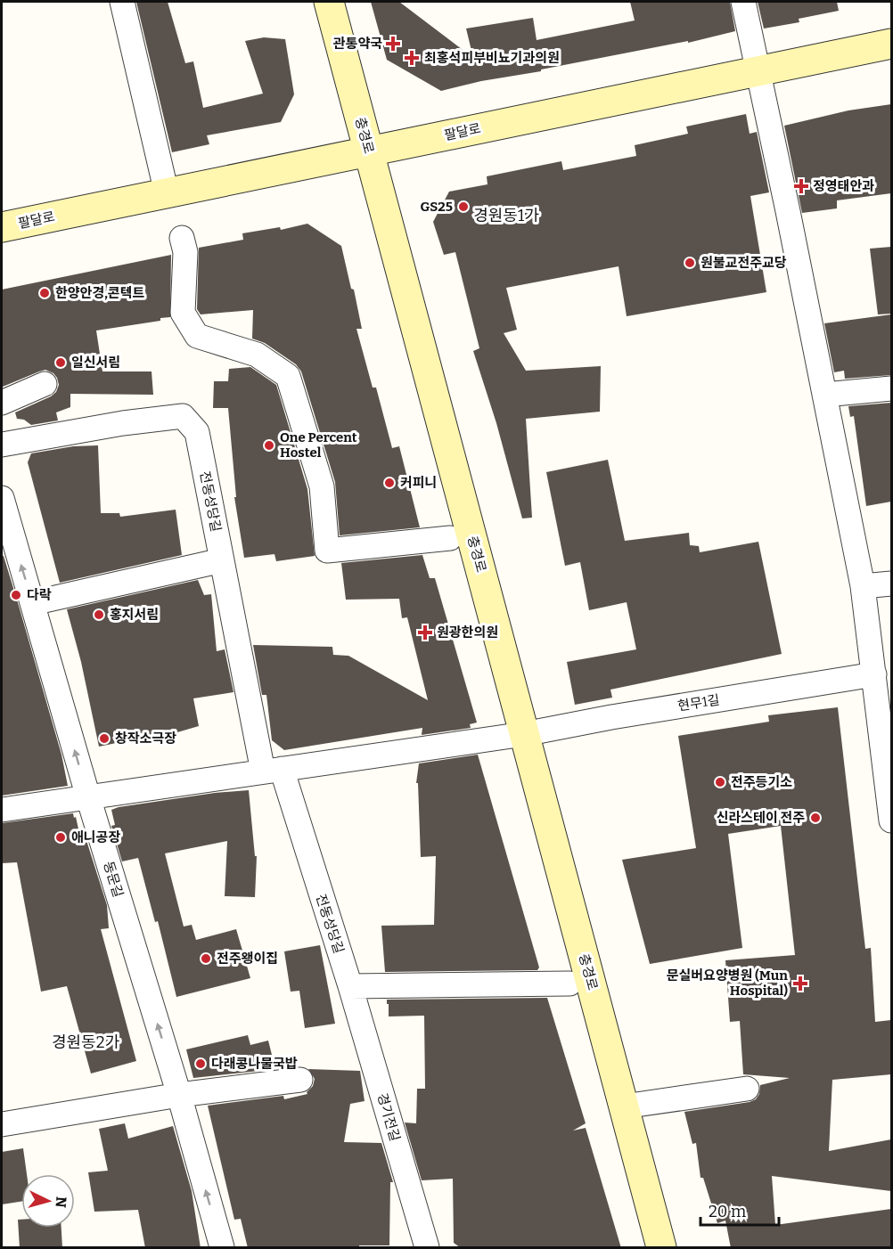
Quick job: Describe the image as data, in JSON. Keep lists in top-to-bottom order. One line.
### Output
{"streets":{"street":["팔달로","충경로","전동성당길","현무1길","동문길","경기전길"]},"crossings":[["팔달로","충경로"],["충경로","전동성당길"],["충경로","현무1길"],["충경로","경기전길"],["전동성당길","경기전길"]],"one_way":["동문길"],"districts":["경원동1가","경원동2가"],"places":{"health":["관통약국","최홍석피부비뇨기과의원","정영태안과","원광한의원","문실버요양병원 (Mun Hospital)"],"other":["GS25","원불교전주교당","한양안경,콘텍트","일신서림","One Percent Hostel","커피니","다락","홍지서림","창작소극장","전주등기소","신라스테이 전주","애니공장","전주왱이집","다래콩나물국밥"]},"scale_bar":"20 m","north":"right"}
